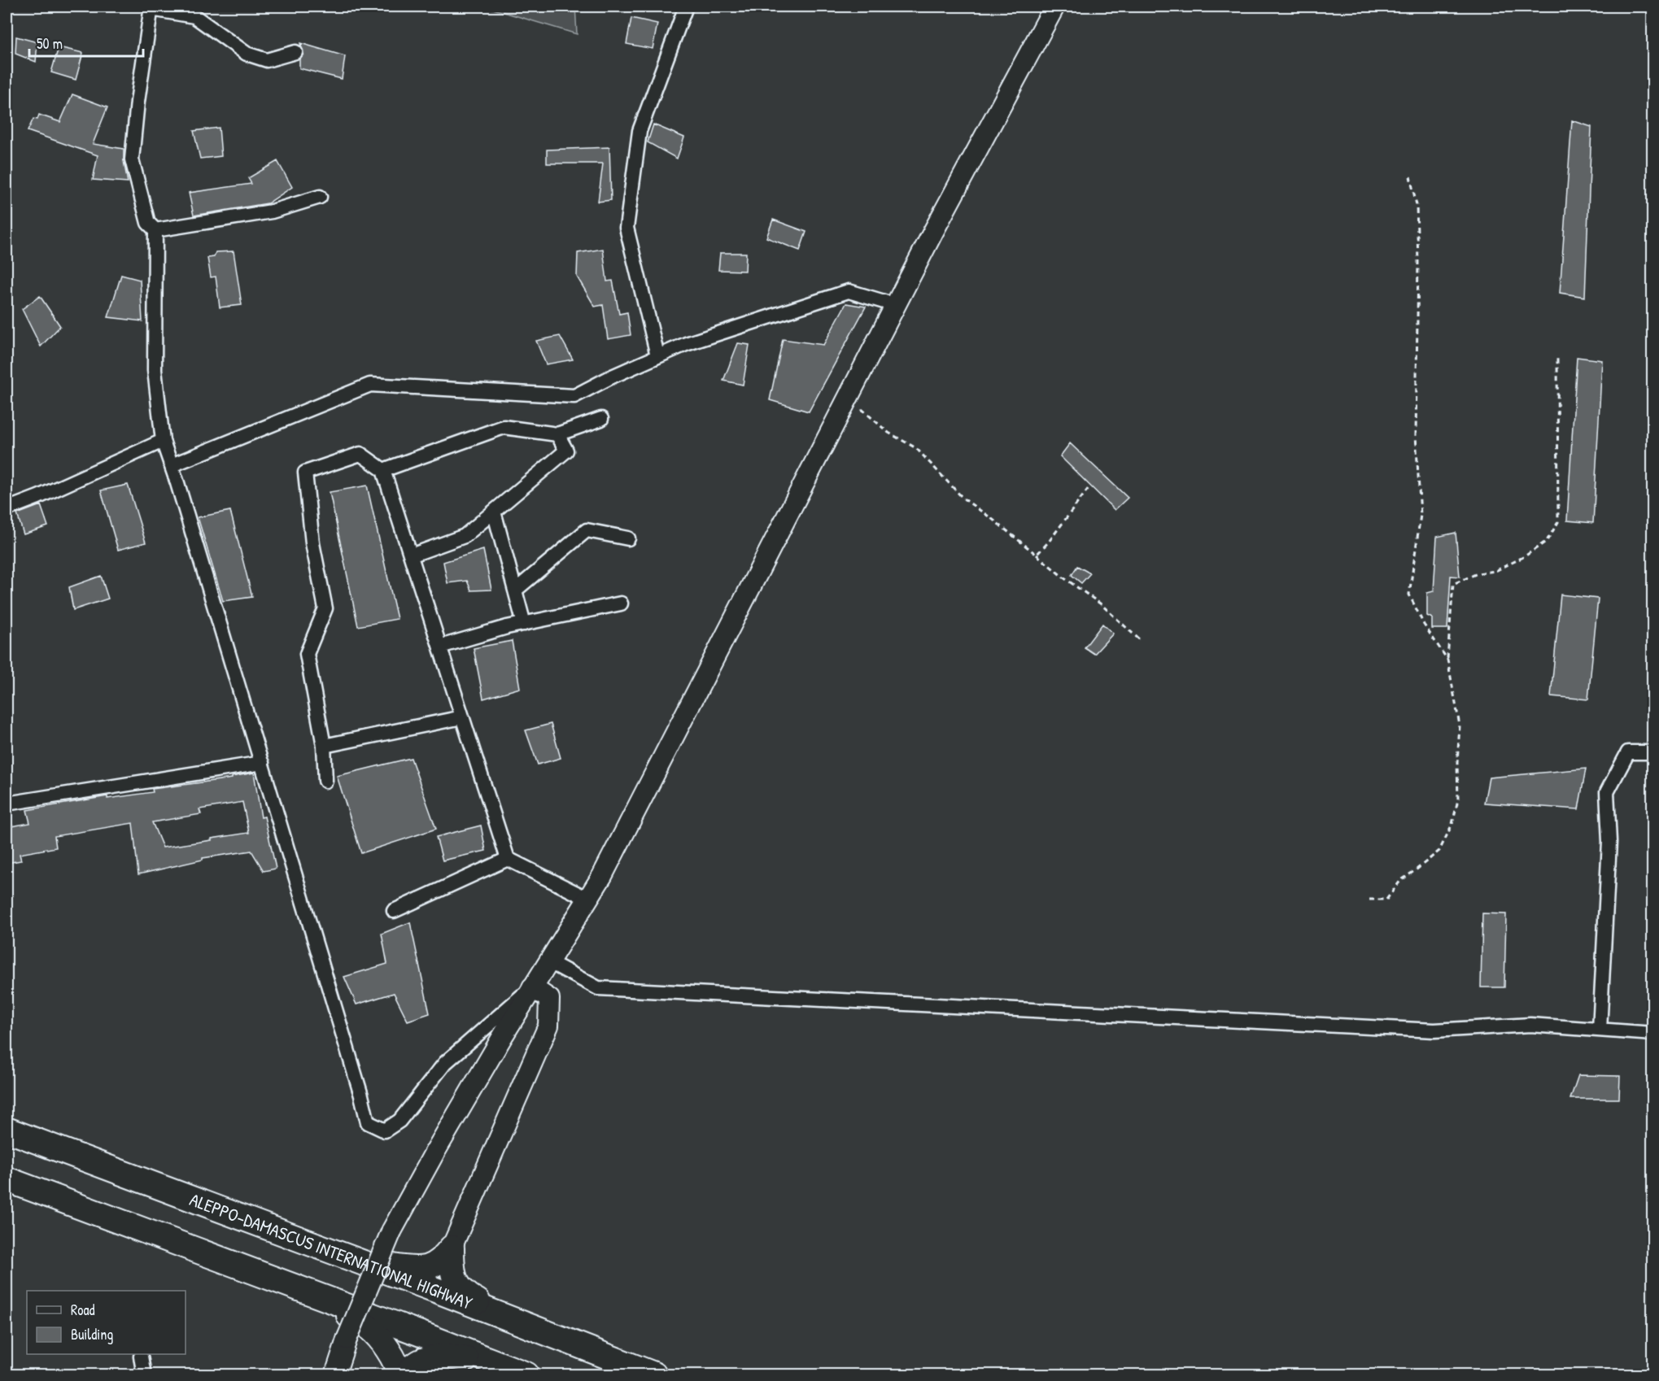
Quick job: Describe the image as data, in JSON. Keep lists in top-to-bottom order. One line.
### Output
{"streets":{"highway":["ALEPPO-DAMASCUS INTERNATIONAL HIGHWAY"]},"legend":["Road","Building"],"scale_bar":"50 m"}
